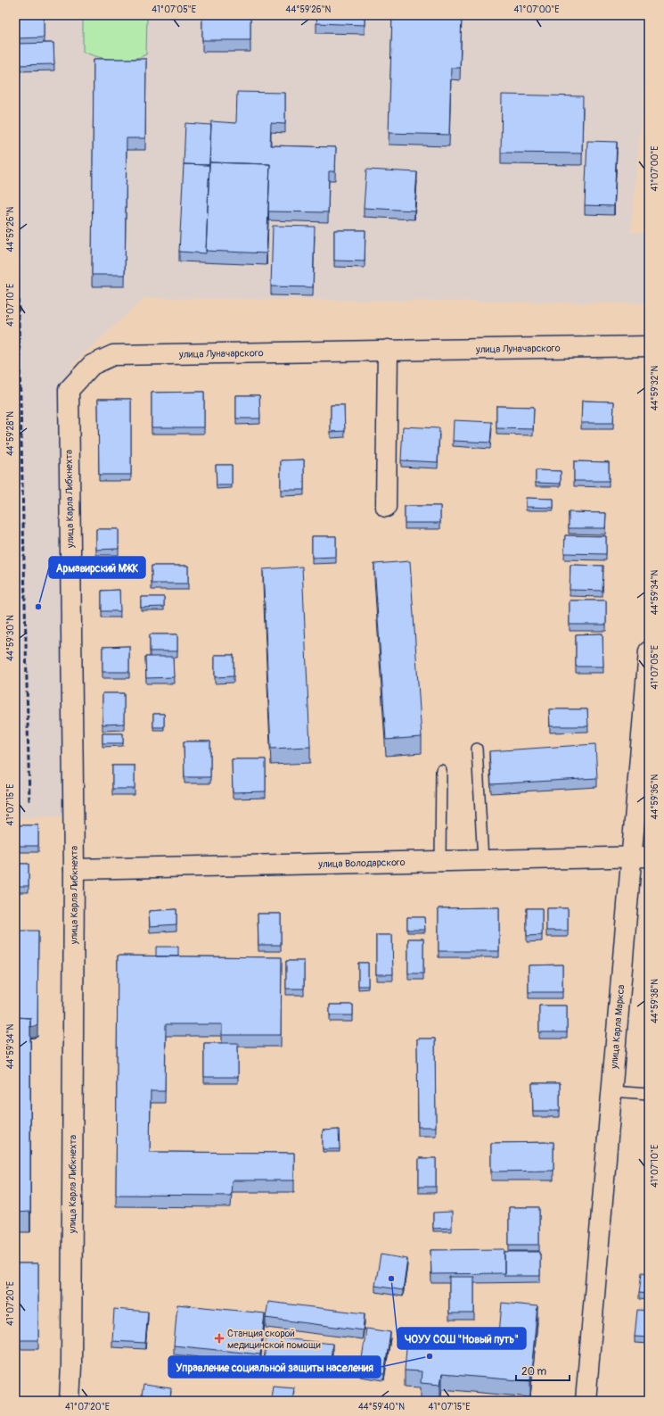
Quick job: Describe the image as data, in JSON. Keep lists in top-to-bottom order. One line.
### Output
{"streets":{"street":["улица Луначарского","улица Карла Либкнехта","улица Володарского","улица Карла Маркса"]},"crossings":[["улица Луначарского","улица Карла Либкнехта"],["улица Карла Либкнехта","улица Володарского"],["улица Володарского","улица Карла Маркса"]],"places":{"other":["Армавирский МЖК","ЧОУУ СОШ \"Новый путь\"","Управление социальной защиты населения"],"health":["Станция скорой медицинской помощи"]},"scale_bar":"20 m","coordinates":["41°07'05\"E","44°59'26\"N","41°07'00\"E","41°07'10\"E","44°59'32\"N","44°59'28\"N","44°59'34\"N","44°59'30\"N","44°59'36\"N","41°07'15\"E","44°59'38\"N","41°07'20\"E","44°59'40\"N"]}
